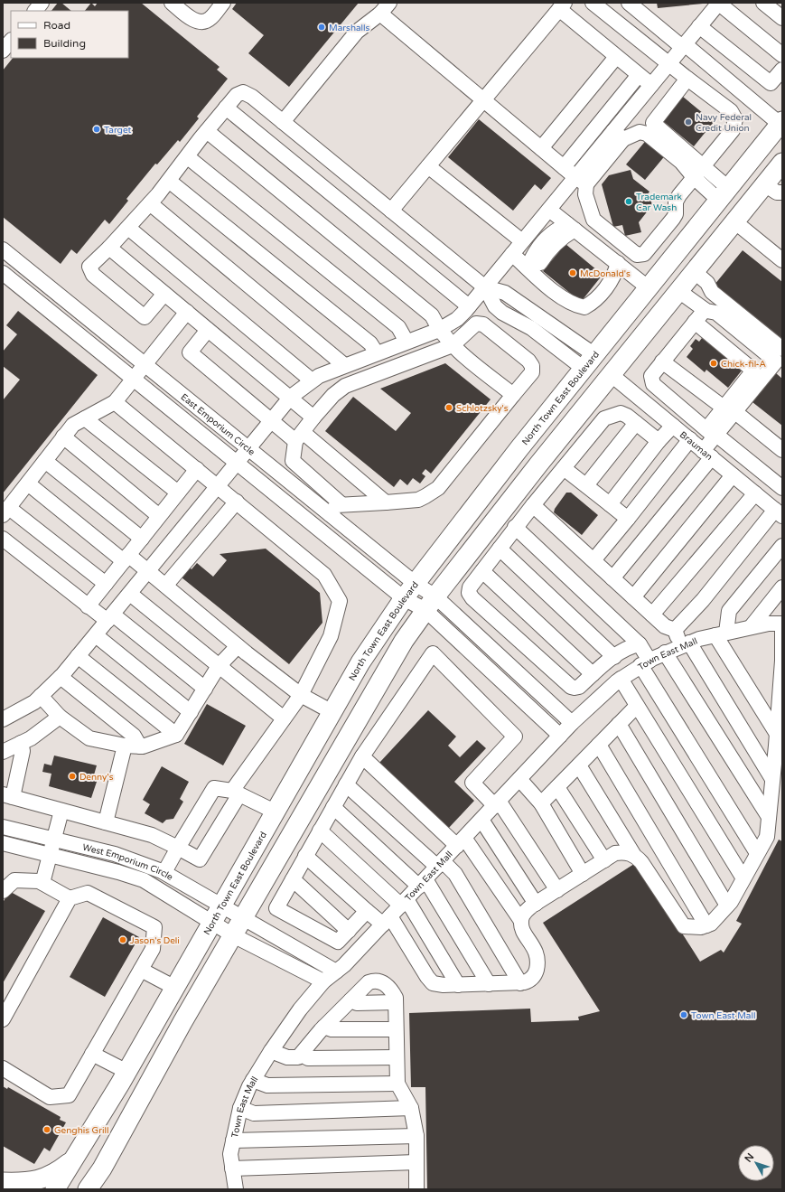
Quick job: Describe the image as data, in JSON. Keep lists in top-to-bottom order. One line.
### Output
{"streets":{"main road":["North Town East Boulevard"],"street":["East Emporium Circle","Brauman","Town East Mall","West Emporium Circle"]},"crossings":[["North Town East Boulevard","East Emporium Circle"],["North Town East Boulevard","West Emporium Circle"],["Town East Mall","West Emporium Circle"]],"places":["Marshalls","Navy Federal Credit Union","Target","Trademark Car Wash","McDonald's","Chick-fil-A","Schlotzsky's","Denny's","Jason's Deli","Town East Mall","Genghis Grill"],"legend":["Road","Building"],"north":"top left"}
